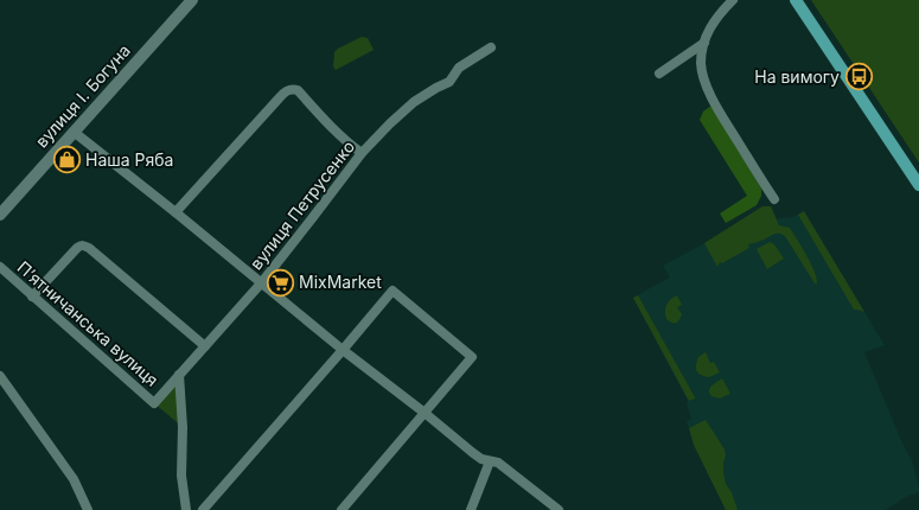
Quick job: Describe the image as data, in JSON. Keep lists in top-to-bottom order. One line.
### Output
{"streets":{"street":["вулиця І. Богуна","вулиця Петрусенко","Пʼятничанська вулиця"]},"crossings":[["вулиця Петрусенко","Пʼятничанська вулиця"]],"places":{"bus stop":["На вимогу"],"shop":["Наша Ряба"],"supermarket":["MixMarket"]}}
